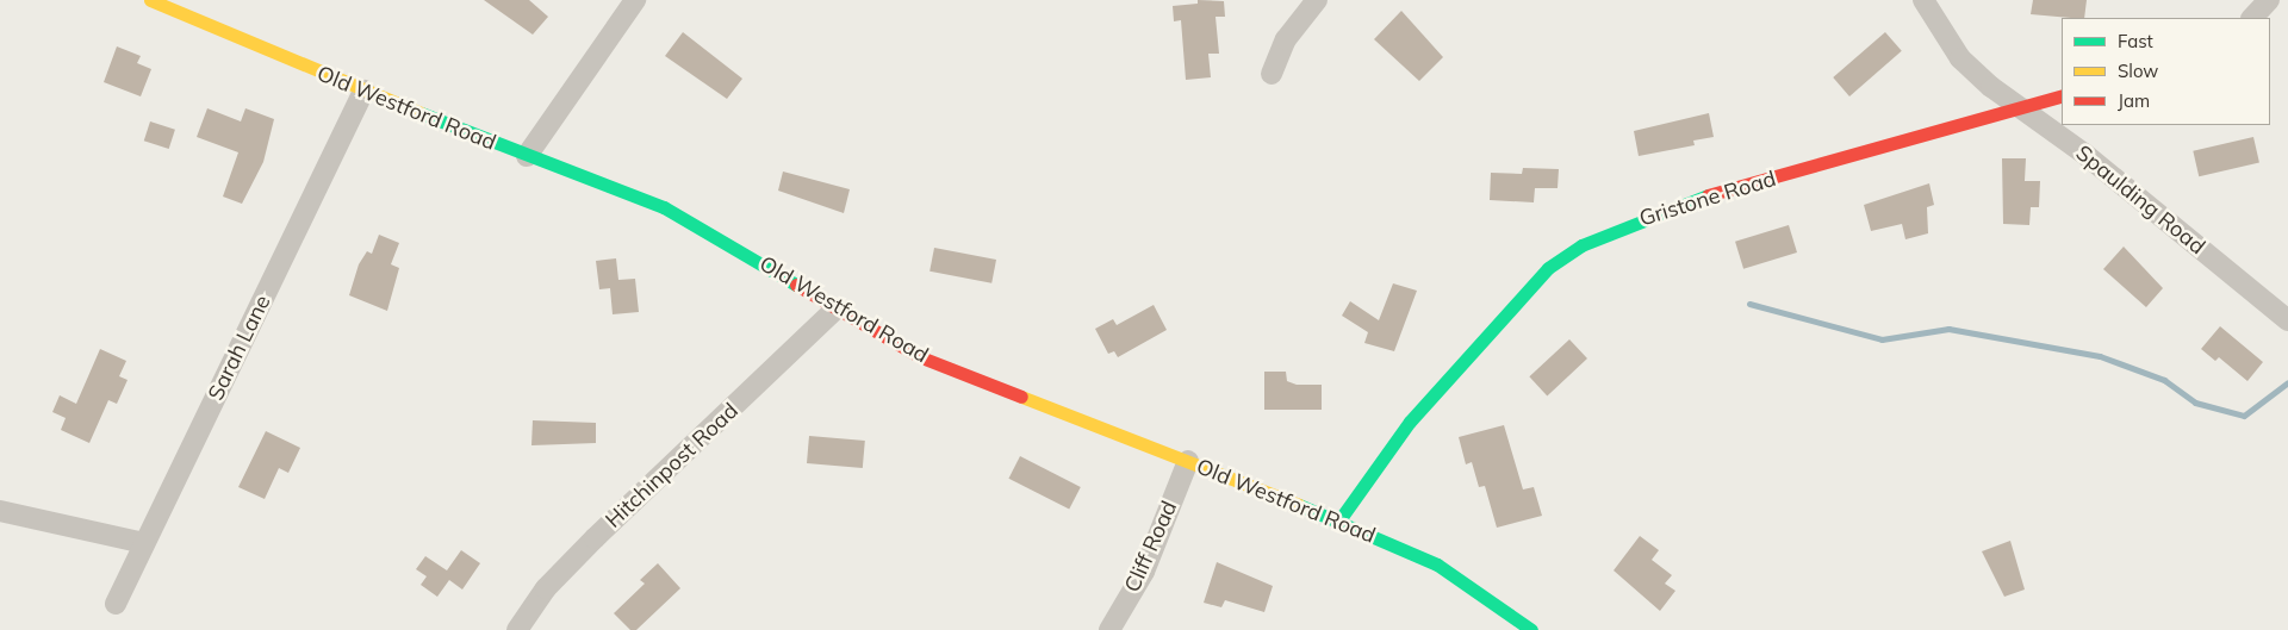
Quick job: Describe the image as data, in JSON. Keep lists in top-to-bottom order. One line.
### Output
{"streets":{"main road":["Old Westford Road","Gristone Road"],"street":["Spaulding Road","Sarah Lane","Hitchinpost Road","Cliff Road"]},"crossings":[["Old Westford Road","Gristone Road"],["Old Westford Road","Sarah Lane"],["Old Westford Road","Hitchinpost Road"],["Old Westford Road","Cliff Road"],["Gristone Road","Spaulding Road"]],"legend":["Fast","Slow","Jam"]}
